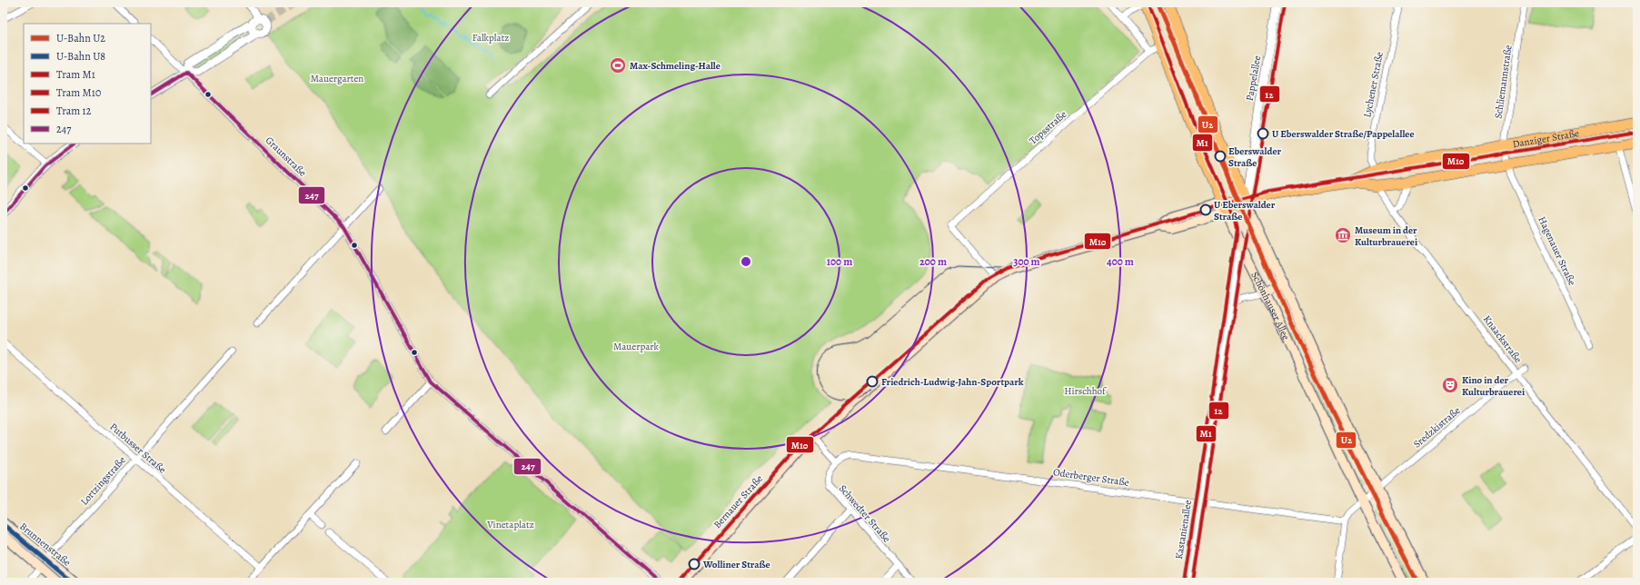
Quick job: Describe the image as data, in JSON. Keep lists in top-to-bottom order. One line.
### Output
{"streets":{"main road":["Danziger Straße","Schönhauser Allee","Bernauer Straße","Brunnenstraße"],"street":["Pappelallee","Schliemannstraße","Lychener Straße","Topsstraße","Graunstraße","Hagenauer Straße","Knaackstraße","Sredzkistraße","Putbusser Straße","Oderberger Straße","Lortzingstraße","Schwedter Straße","Kastanienallee"]},"crossings":[["Pappelallee","Danziger Straße"],["Pappelallee","Schönhauser Allee"],["Schliemannstraße","Danziger Straße"],["Schliemannstraße","Hagenauer Straße"],["Lychener Straße","Danziger Straße"],["Topsstraße","Schönhauser Allee"],["Danziger Straße","Hagenauer Straße"],["Danziger Straße","Schönhauser Allee"],["Danziger Straße","Knaackstraße"],["Schönhauser Allee","Sredzkistraße"],["Schönhauser Allee","Kastanienallee"],["Knaackstraße","Sredzkistraße"],["Sredzkistraße","Oderberger Straße"],["Putbusser Straße","Lortzingstraße"],["Oderberger Straße","Schwedter Straße"],["Oderberger Straße","Kastanienallee"],["Lortzingstraße","Brunnenstraße"]],"parks":["Falkplatz","Mauergarten","Mauerpark","Hirschhof","Vinetaplatz"],"places":{"sports":["Max-Schmeling-Halle"],"other":["U Eberswalder Straße/Pappelallee","Eberswalder Straße","U Eberswalder Straße","Friedrich-Ludwig-Jahn-Sportpark","Wolliner Straße"],"museum":["Museum in der Kulturbrauerei"],"theatre":["Kino in der Kulturbrauerei"]},"lines":["metro line U2","tram line M1","tram line 12","transit line 247","tram line M10","metro line U8"],"legend":["U-Bahn U2","U-Bahn U8","Tram M1","Tram M10","Tram 12","247"],"rings":["100 m","200 m","300 m","400 m"]}
